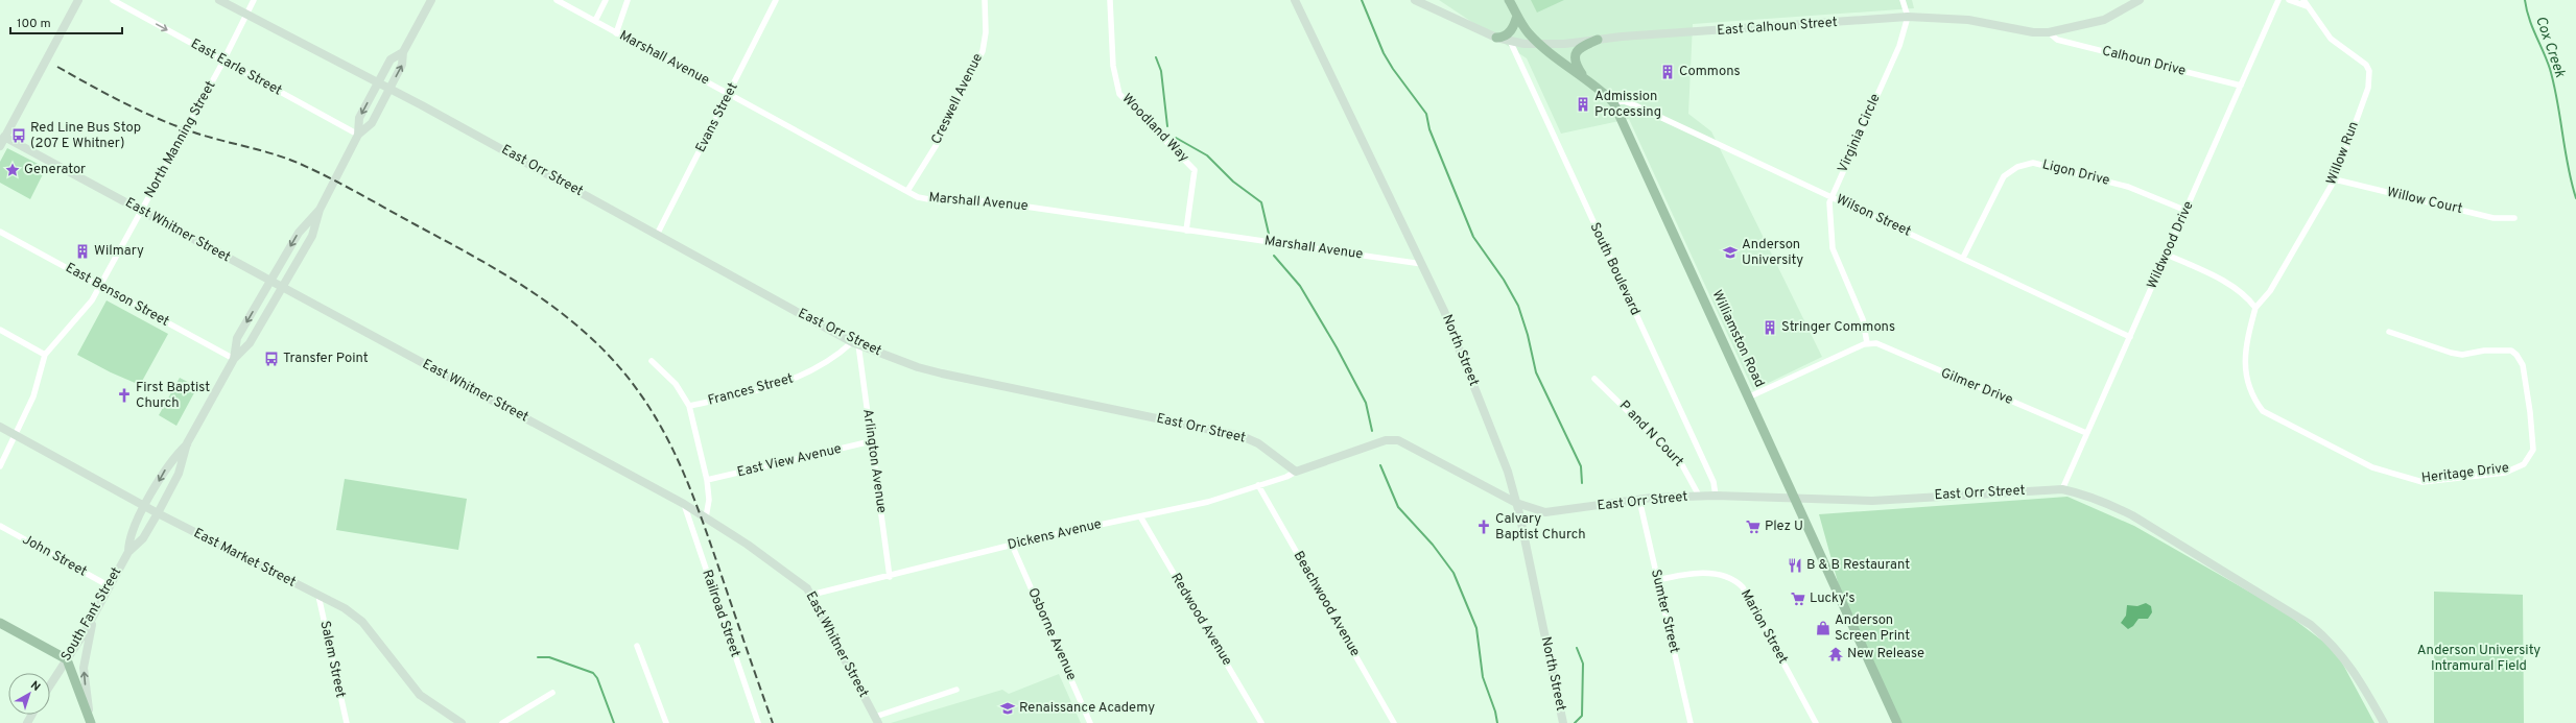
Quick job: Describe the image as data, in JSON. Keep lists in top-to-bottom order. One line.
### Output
{"streets":{"main road":["Williamston Road"],"street":["East Calhoun Street","Marshall Avenue","Calhoun Drive","East Earle Street","Creswell Avenue","Evans Street","Woodland Way","Virginia Circle","North Manning Street","Willow Run","East Orr Street","Ligon Drive","Willow Court","Wilson Street","East Whitner Street","Wildwood Drive","South Boulevard","East Benson Street","North Street","Gilmer Drive","Frances Street","P and N Court","East View Avenue","Arlington Avenue","Heritage Drive","Dickens Avenue","John Street","East Market Street","Beachwood Avenue","Sumter Street","Railroad Street","South Fant Street","Redwood Avenue","Marion Street","Osborne Avenue","Salem Street"]},"crossings":[["East Calhoun Street","Calhoun Drive"],["East Calhoun Street","Virginia Circle"],["East Calhoun Street","South Boulevard"],["East Calhoun Street","Williamston Road"],["Marshall Avenue","Creswell Avenue"],["Marshall Avenue","Evans Street"],["Marshall Avenue","Woodland Way"],["Marshall Avenue","North Street"],["Calhoun Drive","Wildwood Drive"],["East Earle Street","North Manning Street"],["Evans Street","East Orr Street"],["Virginia Circle","Wilson Street"],["Virginia Circle","Gilmer Drive"],["North Manning Street","East Orr Street"],["North Manning Street","East Whitner Street"],["North Manning Street","East Benson Street"],["Willow Run","Willow Court"],["Willow Run","Heritage Drive"],["East Orr Street","Wildwood Drive"],["East Orr Street","South Boulevard"],["East Orr Street","Williamston Road"],["East Orr Street","North Street"],["East Orr Street","Frances Street"],["East Orr Street","P and N Court"],["East Orr Street","Arlington Avenue"],["East Orr Street","Dickens Avenue"],["East Orr Street","Sumter Street"],["Ligon Drive","Wilson Street"],["Ligon Drive","Wildwood Drive"],["Wilson Street","Wildwood Drive"],["Wilson Street","Williamston Road"],["East Whitner Street","Frances Street"],["East Whitner Street","Dickens Avenue"],["East Whitner Street","Railroad Street"],["East Whitner Street","South Fant Street"],["Wildwood Drive","Gilmer Drive"],["East Benson Street","South Fant Street"],["Frances Street","East View Avenue"],["Frances Street","Arlington Avenue"],["East View Avenue","Arlington Avenue"],["Arlington Avenue","Dickens Avenue"],["Dickens Avenue","Beachwood Avenue"],["Dickens Avenue","Redwood Avenue"],["Dickens Avenue","Osborne Avenue"],["John Street","South Fant Street"],["East Market Street","South Fant Street"],["East Market Street","Salem Street"],["Sumter Street","Marion Street"]],"one_way":["East Earle Street"],"water":["Cox Creek"],"parks":["Anderson University Intramural Field"],"places":{"building":["Commons","Admission Processing","Wilmary","Stringer Commons"],"bus stop":["Red Line Bus Stop (207 E Whitner)","Transfer Point"],"place":["Generator"],"school or university":["Anderson University","Renaissance Academy"],"church":["First Baptist Church","Calvary Baptist Church"],"supermarket":["Plez U","Lucky's"],"restaurant":["B & B Restaurant"],"shop":["Anderson Screen Print"],"temple":["New Release"]},"scale_bar":"100 m","north":"top right"}
